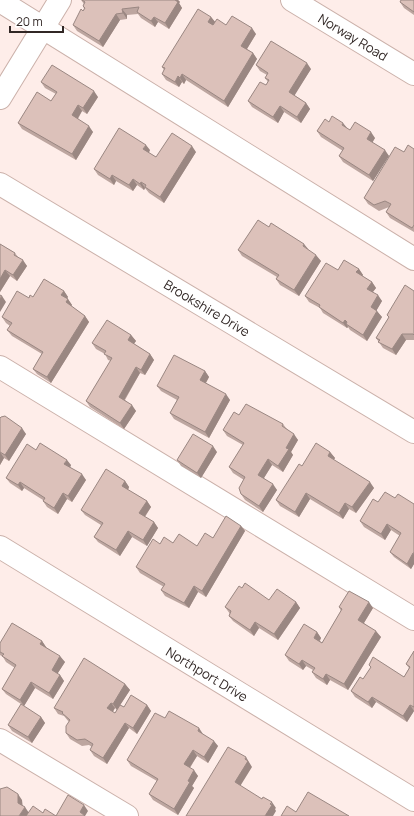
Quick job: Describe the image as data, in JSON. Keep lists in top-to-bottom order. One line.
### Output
{"streets":{"street":["Norway Road","Brookshire Drive","Northport Drive"]},"scale_bar":"20 m"}
